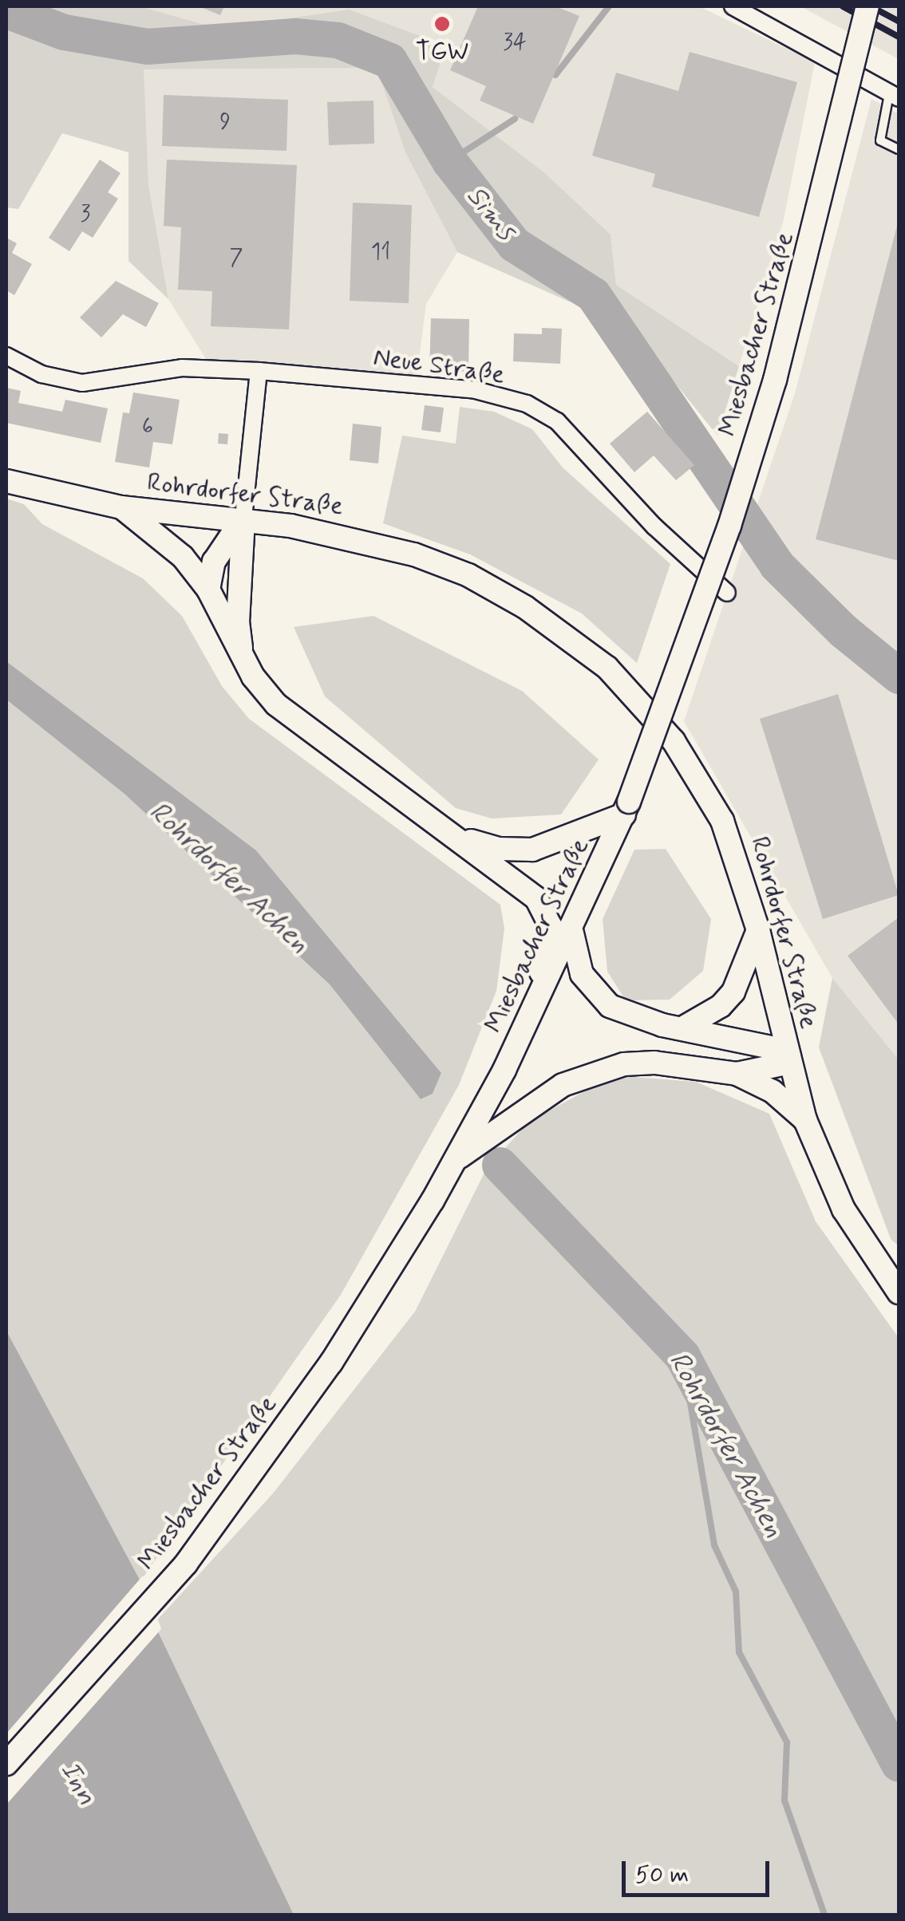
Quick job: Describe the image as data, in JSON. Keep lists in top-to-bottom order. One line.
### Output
{"streets":{"main road":["Miesbacher Straße","Rohrdorfer Straße"],"street":["Neue Straße"]},"water":["Sims","Rohrdorfer Achen","Inn"],"places":["TGW"],"house_numbers":["34","9","3","11","7","6"],"scale_bar":"50 m"}
